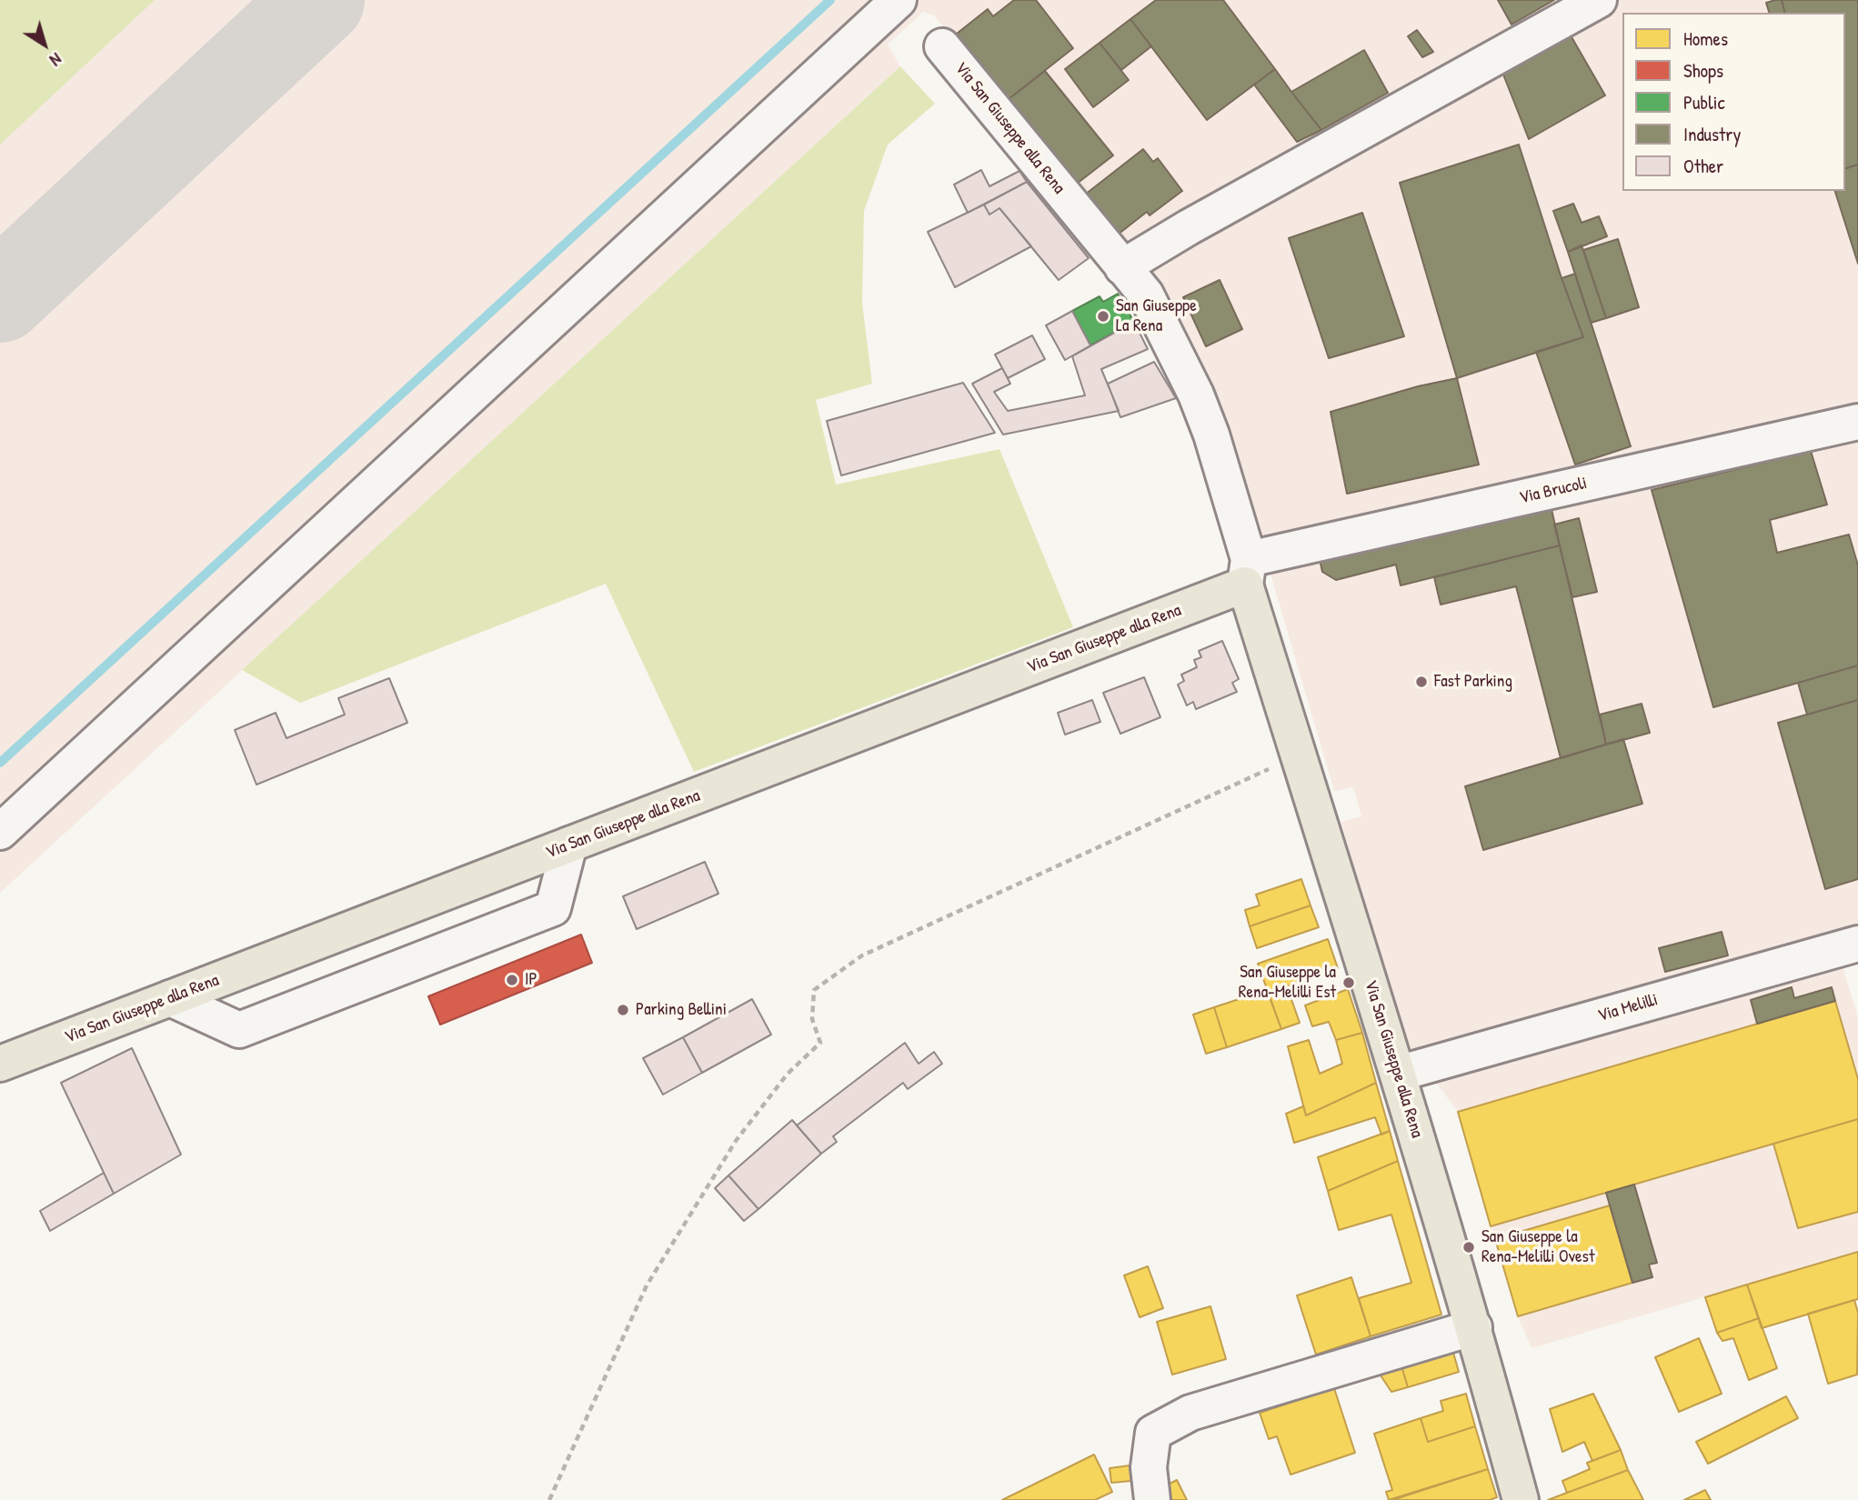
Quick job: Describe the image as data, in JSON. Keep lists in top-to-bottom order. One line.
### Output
{"streets":{"main road":["Via San Giuseppe alla Rena"],"street":["Via Brucoli","Via Melilli"]},"crossings":[["Via San Giuseppe alla Rena","Via Brucoli"],["Via San Giuseppe alla Rena","Via Melilli"]],"places":["San Giuseppe La Rena","Fast Parking","IP","San Giuseppe la Rena-Melilli Est","Parking Bellini","San Giuseppe la Rena-Melilli Ovest"],"legend":["Homes","Shops","Public","Industry","Other"],"north":"bottom right"}
